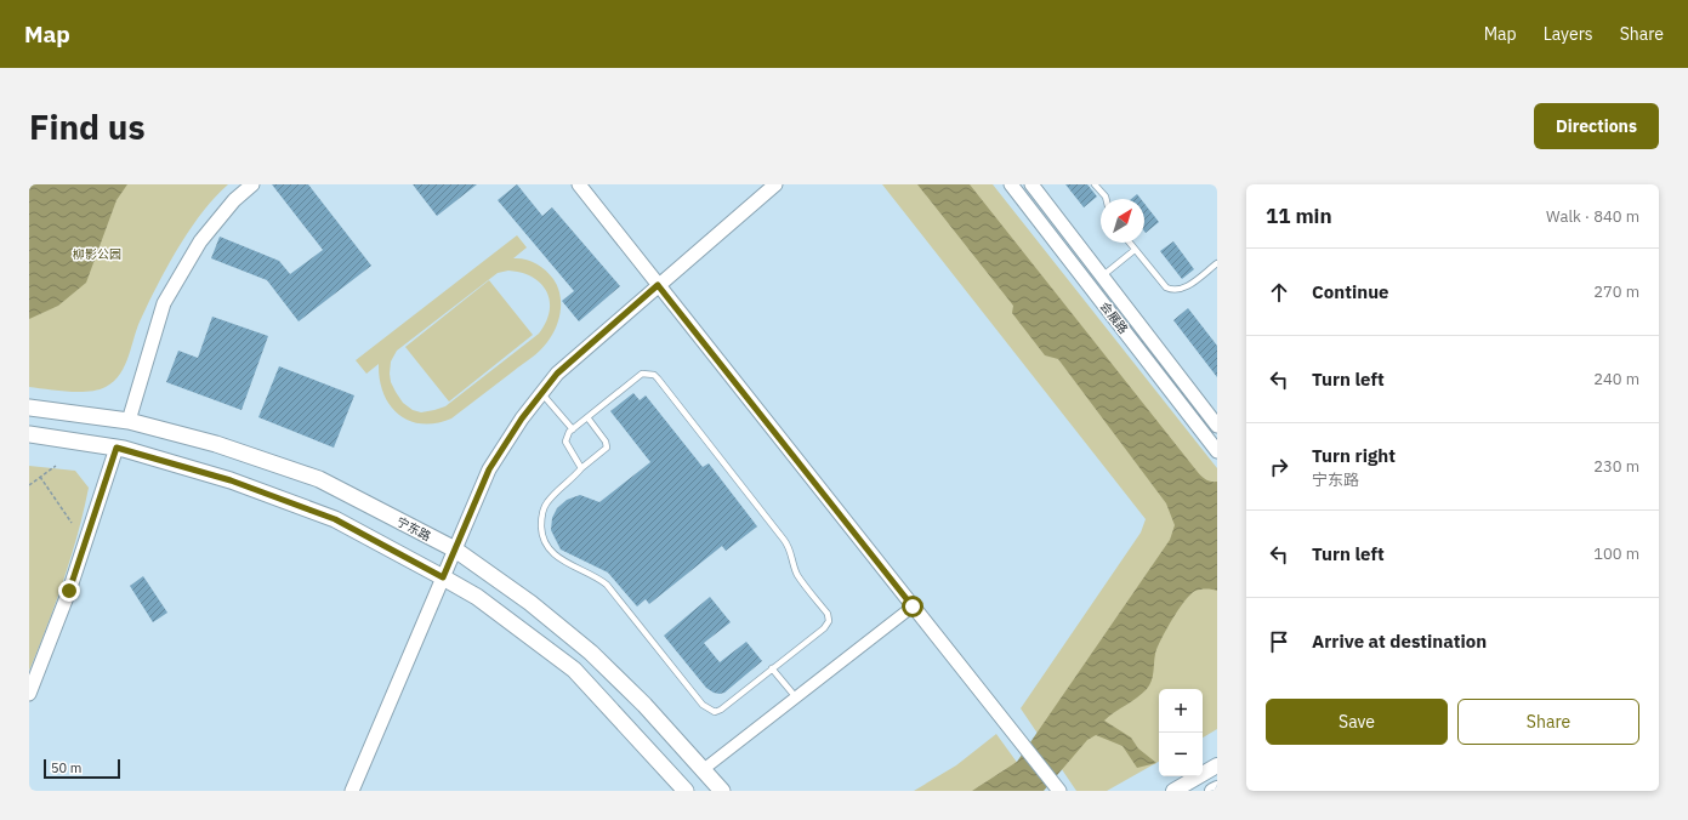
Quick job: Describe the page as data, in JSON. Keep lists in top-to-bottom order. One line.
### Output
{"streets":{"main road":["宁东路"],"street":["会展路"]},"parks":["柳影公园"],"scale_bar":"50 m","north":"top right","page":{"header":"Map","nav":["Map","Layers","Share"],"buttons":["Directions",["Save","Share"]],"title":"Find us","heading":["11 min","Walk · 840 m"],"list":[["Continue","270 m"],["Turn left","240 m"],["Turn right","宁东路","230 m"],["Turn left","100 m"],"Arrive at destination"],"map_buttons":["+","−"],"scale":"50 m"}}
